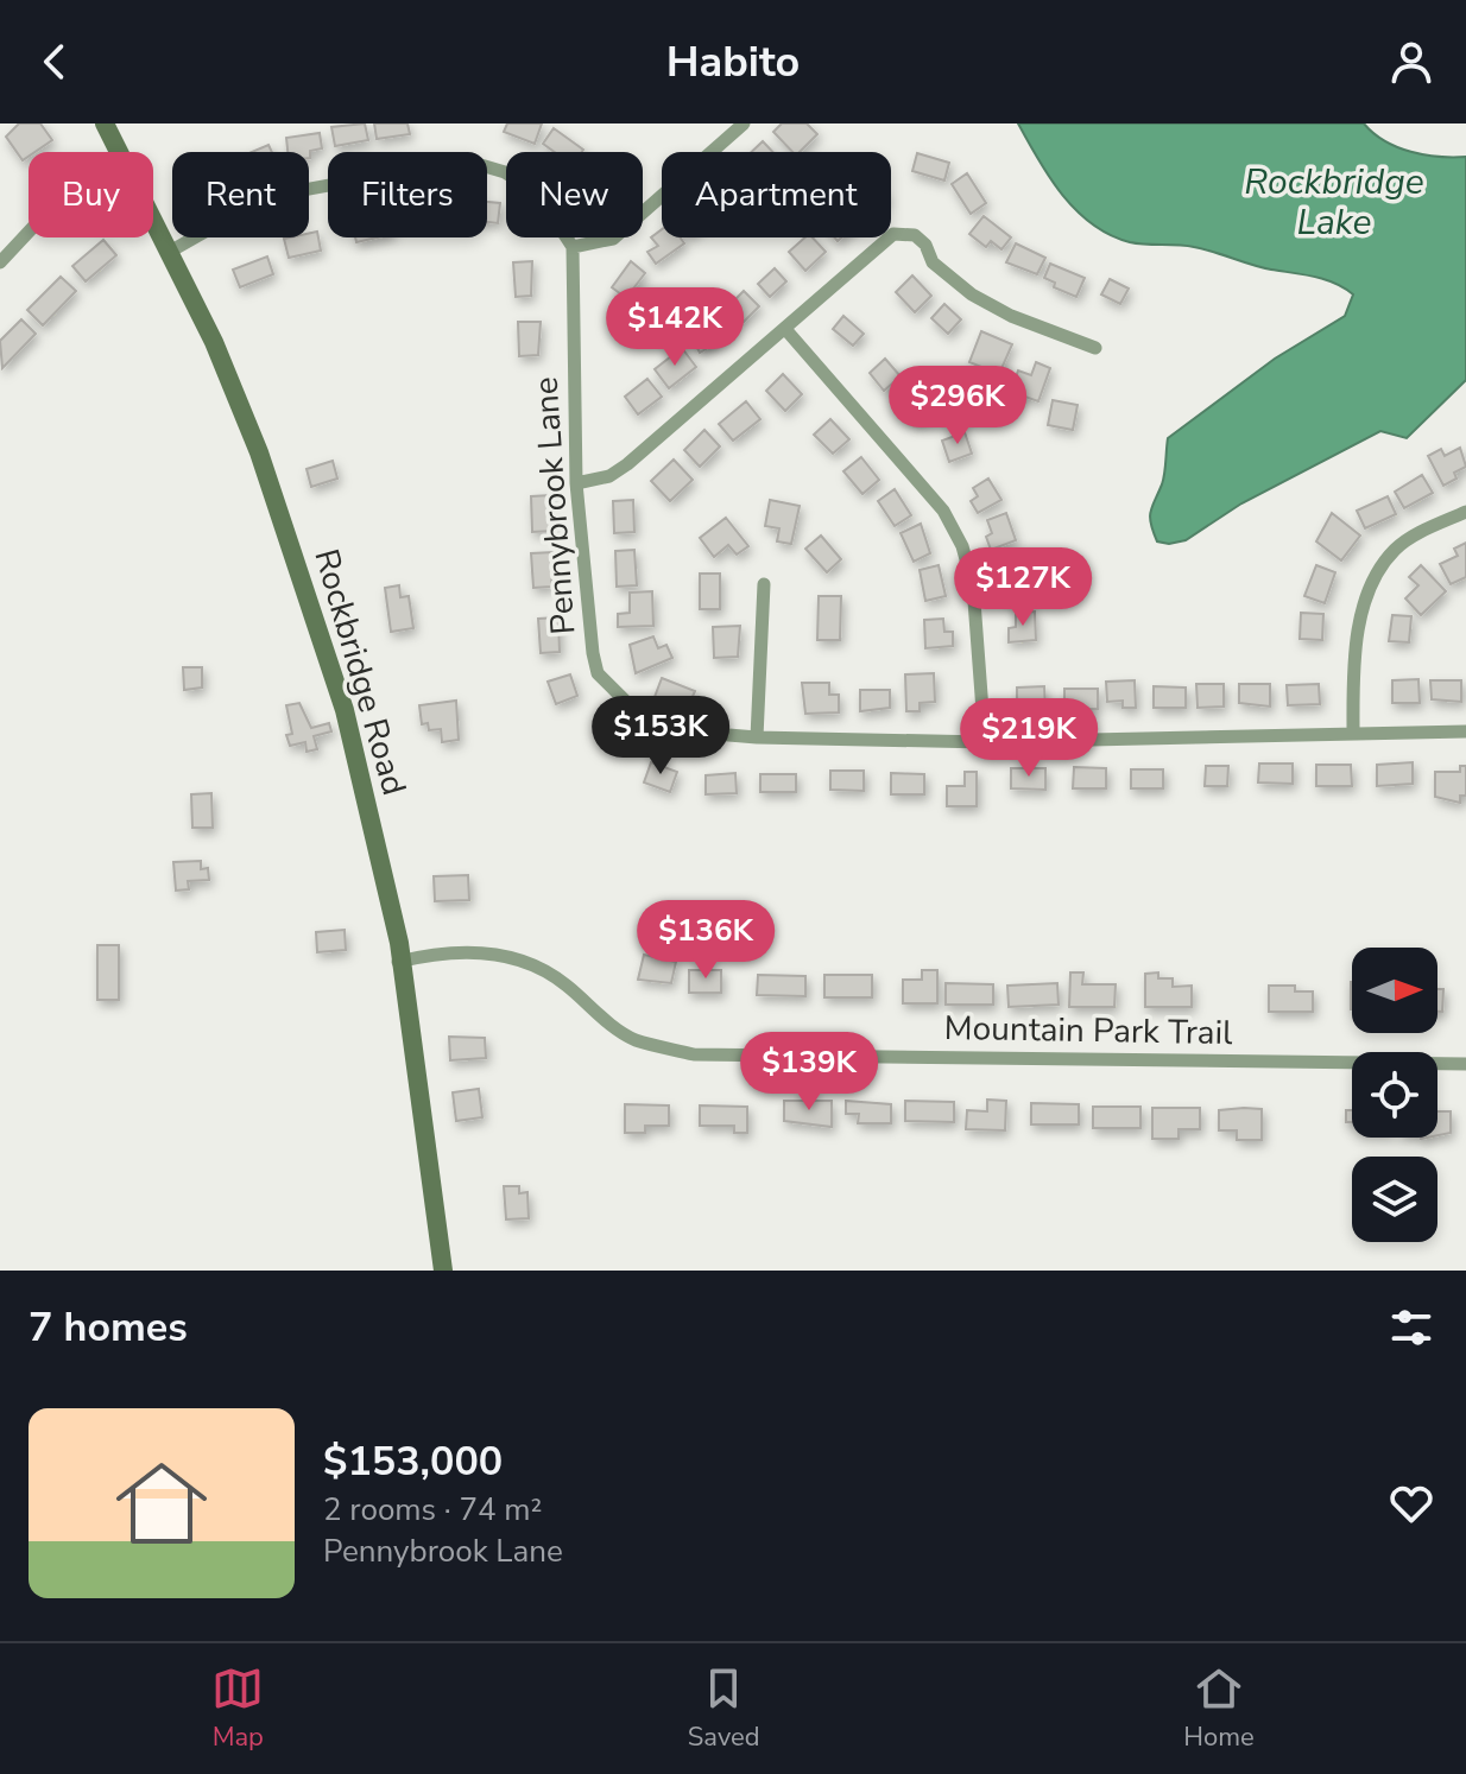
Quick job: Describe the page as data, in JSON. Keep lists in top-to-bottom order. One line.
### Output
{"streets":{"main road":["Rockbridge Road"],"street":["Pennybrook Lane","Mountain Park Trail"]},"crossings":[["Rockbridge Road","Mountain Park Trail"]],"water":["Rockbridge Lake"],"north":"right","page":{"header":"Habito","chip":["Buy","Rent","Filters","New","Apartment"],"price":["$142K","$296K","$127K","$153K","$219K","$136K","$139K"],"heading":"7 homes","list":[{"name":"$153,000","note":"2 rooms · 74 m² · Pennybrook Lane"}],"tabs":["Map","Saved","Home"]}}
